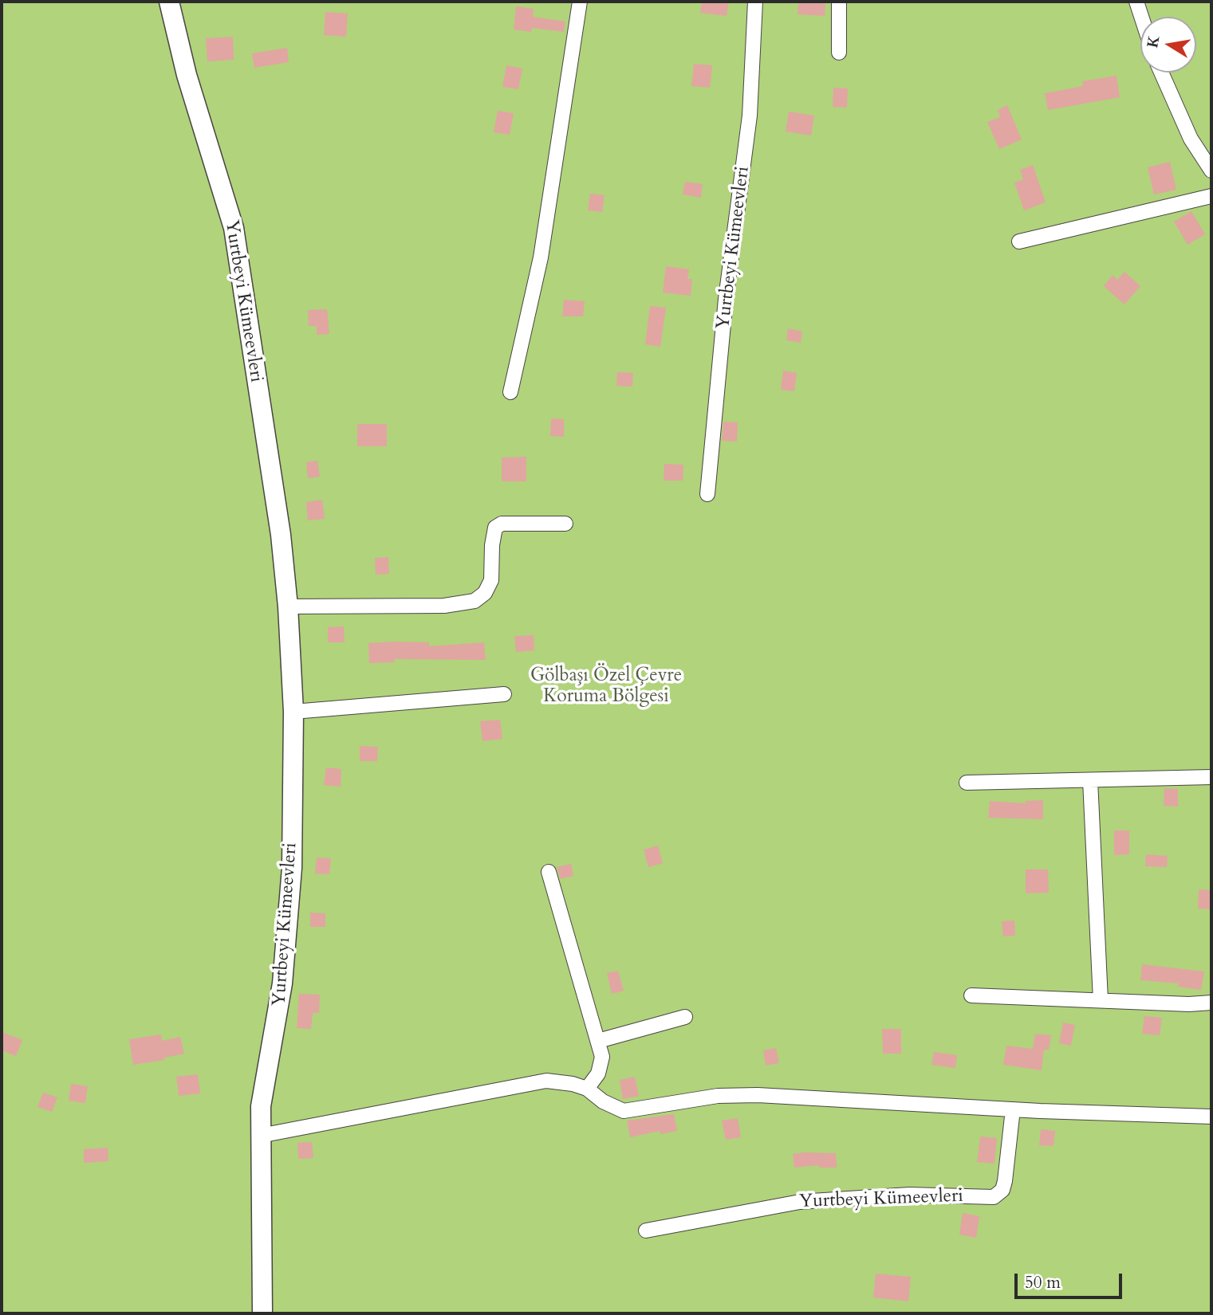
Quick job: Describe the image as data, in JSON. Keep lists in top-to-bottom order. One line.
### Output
{"streets":{"street":["Yurtbeyi Kümeevleri"]},"parks":["Gölbaşı Özel Çevre Koruma Bölgesi"],"scale_bar":"50 m","north":"left"}
